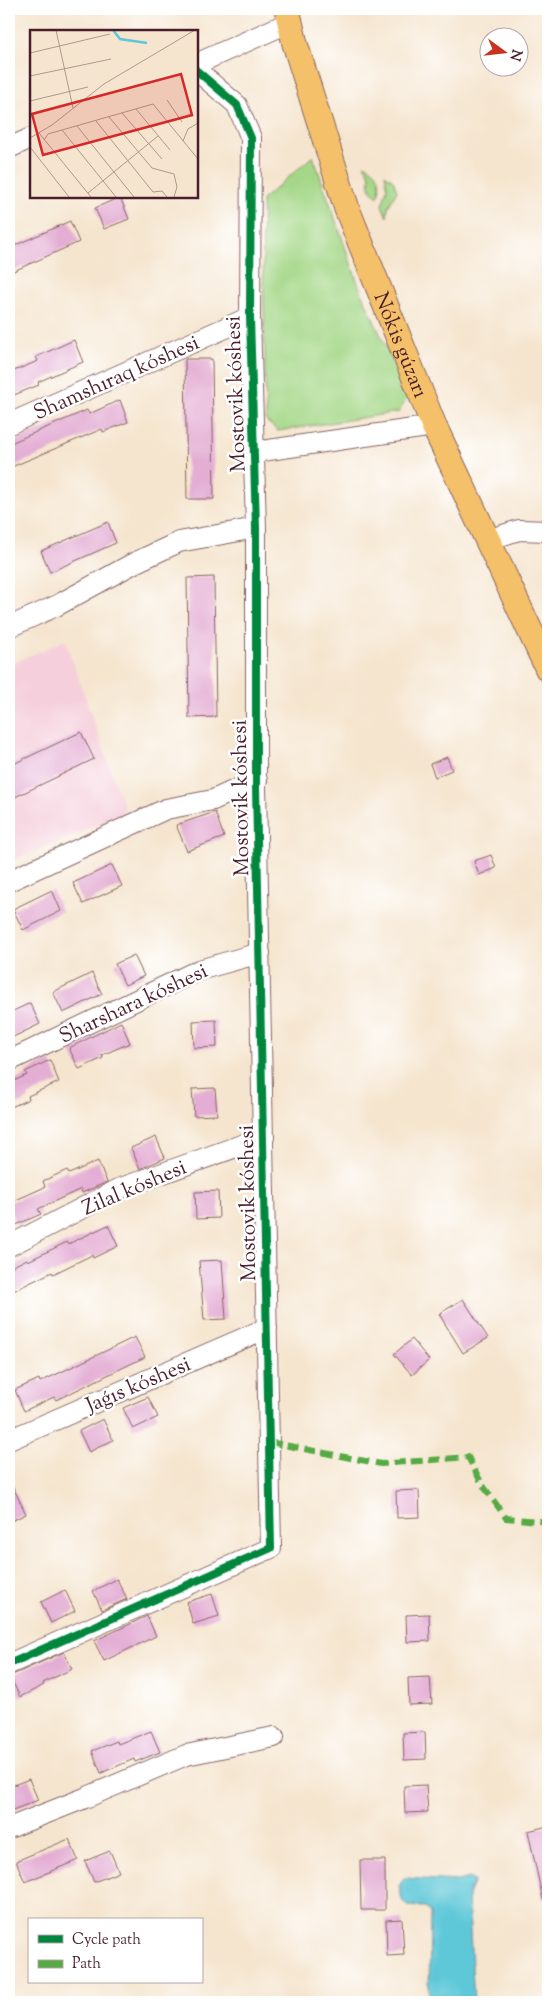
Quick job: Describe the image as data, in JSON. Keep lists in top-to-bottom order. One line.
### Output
{"streets":{"main road":["Nókis gúzarı"],"street":["Shamshıraq kóshesi","Mostovik kóshesi","Sharshara kóshesi","Zilal kóshesi","Jaǵıs kóshesi"]},"crossings":[["Shamshıraq kóshesi","Mostovik kóshesi"],["Mostovik kóshesi","Sharshara kóshesi"],["Mostovik kóshesi","Zilal kóshesi"],["Mostovik kóshesi","Jaǵıs kóshesi"]],"legend":["Cycle path","Path"],"north":"right"}
